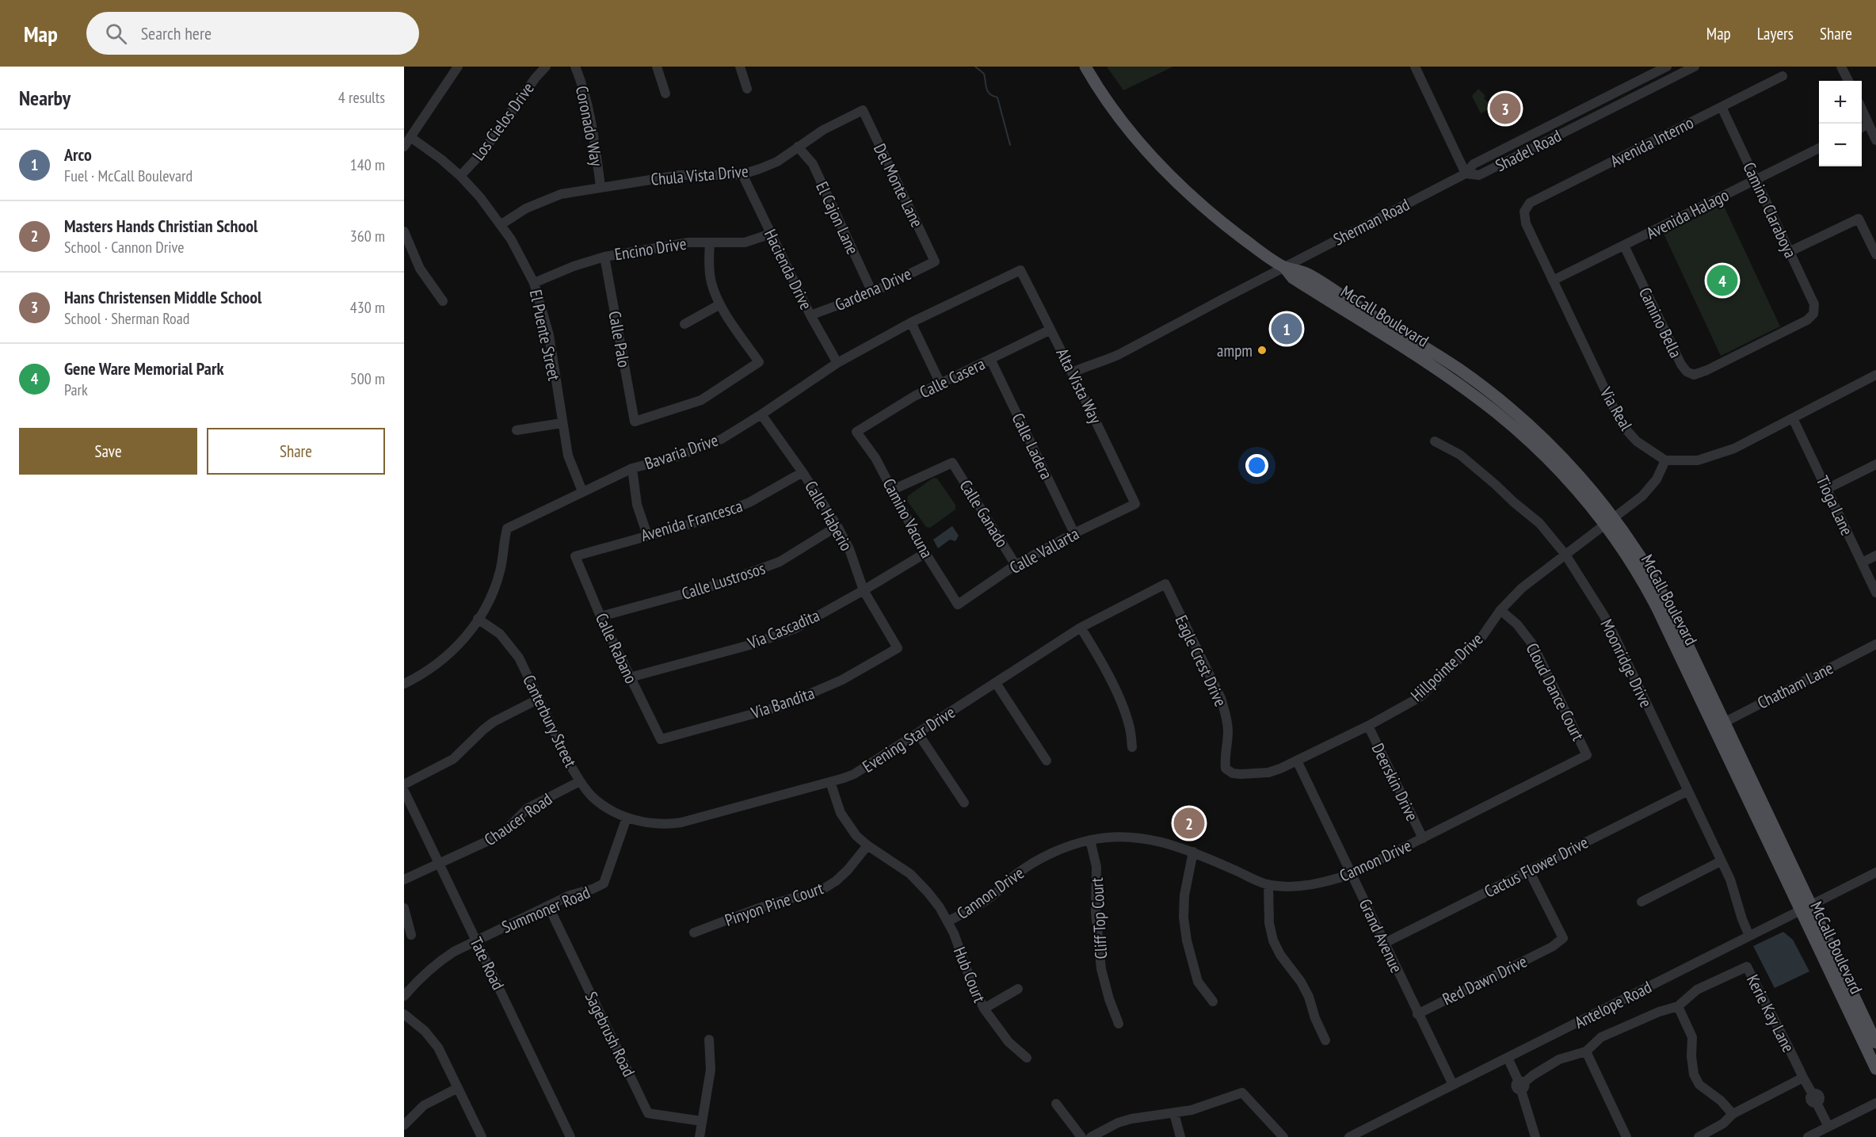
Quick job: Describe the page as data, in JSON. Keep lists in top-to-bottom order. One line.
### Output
{"streets":{"main road":["McCall Boulevard"],"street":["Los Cielos Drive","Coronado Way","Avenida Interno","Shadel Road","Chula Vista Drive","Del Monte Lane","Camino Claraboya","Avenida Halago","El Cajon Lane","Sherman Road","Encino Drive","Hacienda Drive","Gardena Drive","Camino Bella","El Puente Street","Calle Palo","Calle Casera","Alta Vista Way","Via Real","Calle Ladera","Bavaria Drive","Tioga Lane","Calle Ganado","Calle Haberio","Camino Vacuna","Avenida Francesca","Calle Vallarta","Calle Lustrosos","Via Cascadita","Calle Rabano","Eagle Crest Drive","Moonridge Drive","Hillpointe Drive","Chatham Lane","Cloud Dance Court","Via Bandita","Canterbury Street","Evening Star Drive","Deerskin Drive","Chaucer Road","Cannon Drive","Cactus Flower Drive","Pinyon Pine Court","Summoner Road","Cliff Top Court","Grand Avenue","Tate Road","Hub Court","Red Dawn Drive","Antelope Road","Kerie Kay Lane","Sagebrush Road"]},"crossings":[["Los Cielos Drive","El Puente Street"],["Coronado Way","Chula Vista Drive"],["Avenida Interno","Camino Claraboya"],["Avenida Interno","Via Real"],["Shadel Road","Sherman Road"],["Chula Vista Drive","Del Monte Lane"],["Chula Vista Drive","El Cajon Lane"],["Chula Vista Drive","Hacienda Drive"],["Chula Vista Drive","El Puente Street"],["Del Monte Lane","Gardena Drive"],["Camino Claraboya","Avenida Halago"],["Camino Claraboya","Camino Bella"],["Avenida Halago","Camino Bella"],["Avenida Halago","Via Real"],["El Cajon Lane","Gardena Drive"],["Sherman Road","McCall Boulevard"],["Sherman Road","Alta Vista Way"],["Encino Drive","Hacienda Drive"],["Encino Drive","El Puente Street"],["Encino Drive","Calle Palo"],["Hacienda Drive","Gardena Drive"],["Hacienda Drive","Bavaria Drive"],["McCall Boulevard","Hillpointe Drive"],["McCall Boulevard","Chatham Lane"],["McCall Boulevard","Antelope Road"],["El Puente Street","Bavaria Drive"],["Calle Casera","Alta Vista Way"],["Calle Casera","Calle Ladera"],["Calle Casera","Camino Vacuna"],["Alta Vista Way","Bavaria Drive"],["Alta Vista Way","Calle Vallarta"],["Via Real","Hillpointe Drive"],["Calle Ladera","Calle Vallarta"],["Bavaria Drive","Calle Haberio"],["Bavaria Drive","Canterbury Street"],["Calle Ganado","Camino Vacuna"],["Calle Ganado","Calle Vallarta"],["Calle Haberio","Avenida Francesca"],["Calle Haberio","Calle Lustrosos"],["Calle Haberio","Via Cascadita"],["Calle Haberio","Via Bandita"],["Camino Vacuna","Calle Vallarta"],["Camino Vacuna","Via Cascadita"],["Avenida Francesca","Calle Rabano"],["Calle Lustrosos","Calle Rabano"],["Via Cascadita","Calle Rabano"],["Calle Rabano","Via Bandita"],["Eagle Crest Drive","Hillpointe Drive"],["Eagle Crest Drive","Evening Star Drive"],["Moonridge Drive","Hillpointe Drive"],["Moonridge Drive","Cactus Flower Drive"],["Moonridge Drive","Antelope Road"],["Hillpointe Drive","Cloud Dance Court"],["Hillpointe Drive","Deerskin Drive"],["Hillpointe Drive","Grand Avenue"],["Cloud Dance Court","Cannon Drive"],["Canterbury Street","Evening Star Drive"],["Canterbury Street","Chaucer Road"],["Canterbury Street","Summoner Road"],["Evening Star Drive","Summoner Road"],["Evening Star Drive","Hub Court"],["Deerskin Drive","Cannon Drive"],["Chaucer Road","Tate Road"],["Cannon Drive","Cliff Top Court"],["Cannon Drive","Grand Avenue"],["Cannon Drive","Hub Court"],["Cactus Flower Drive","Grand Avenue"],["Cactus Flower Drive","Red Dawn Drive"],["Pinyon Pine Court","Hub Court"],["Summoner Road","Tate Road"],["Summoner Road","Sagebrush Road"],["Grand Avenue","Red Dawn Drive"],["Grand Avenue","Antelope Road"]],"places":["ampm"],"page":{"header":"Map","search":"Search here","nav":["Map","Layers","Share"],"heading":["Nearby","4 results"],"map_buttons":["+","−"],"pins":["3","4","1","2"],"list":[{"mark":"1","name":"Arco","note":"Fuel · McCall Boulevard","value":"140 m"},{"mark":"2","name":"Masters Hands Christian School","note":"School · Cannon Drive","value":"360 m"},{"mark":"3","name":"Hans Christensen Middle School","note":"School · Sherman Road","value":"430 m"},{"mark":"4","name":"Gene Ware Memorial Park","note":"Park","value":"500 m"}],"buttons":["Save","Share"]}}
